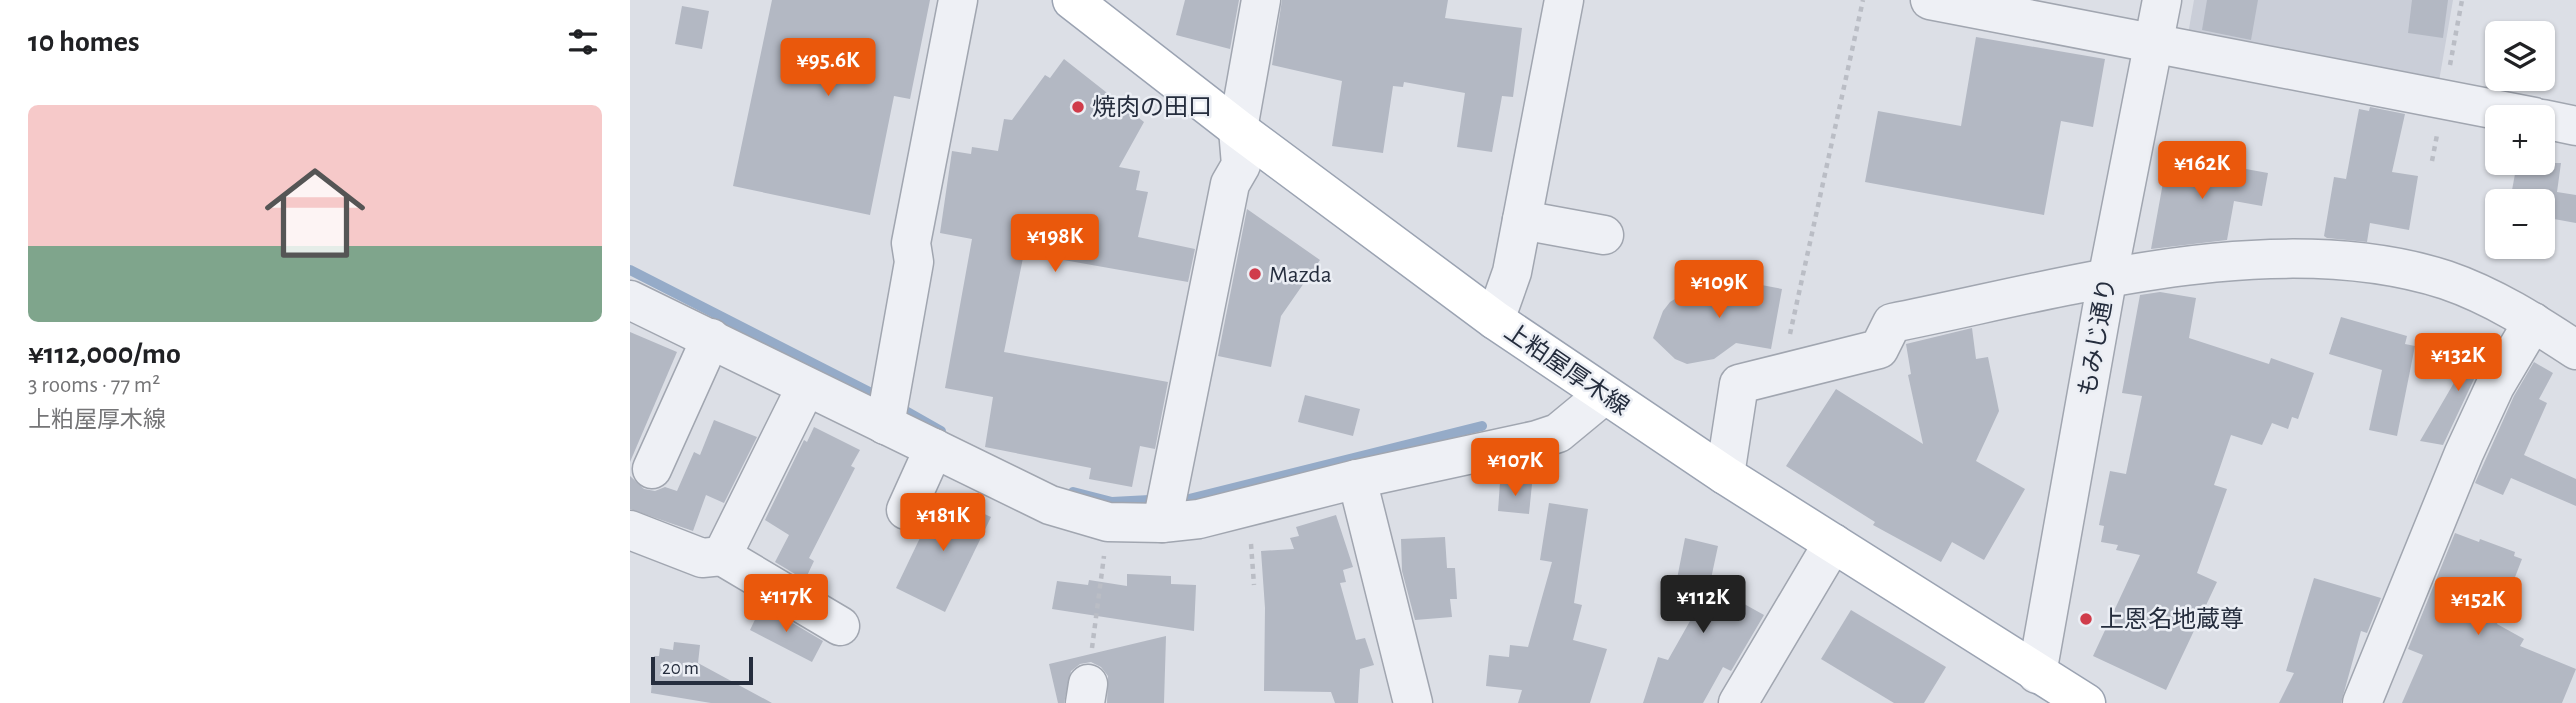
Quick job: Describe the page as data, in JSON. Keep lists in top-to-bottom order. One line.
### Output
{"streets":{"main road":["上粕屋厚木線"],"street":["もみじ通り"]},"crossings":[["もみじ通り","上粕屋厚木線"]],"places":["焼肉の田口","Mazda","上恩名地蔵尊"],"scale_bar":"20 m","page":{"heading":"10 homes","map_buttons":["+","−"],"price":["¥95.6K","¥162K","¥198K","¥109K","¥132K","¥107K","¥181K","¥117K","¥112K","¥152K"],"list":[{"name":"¥112,000/mo","note":"3 rooms · 77 m² · 上粕屋厚木線"}],"scale":"20 m"}}
